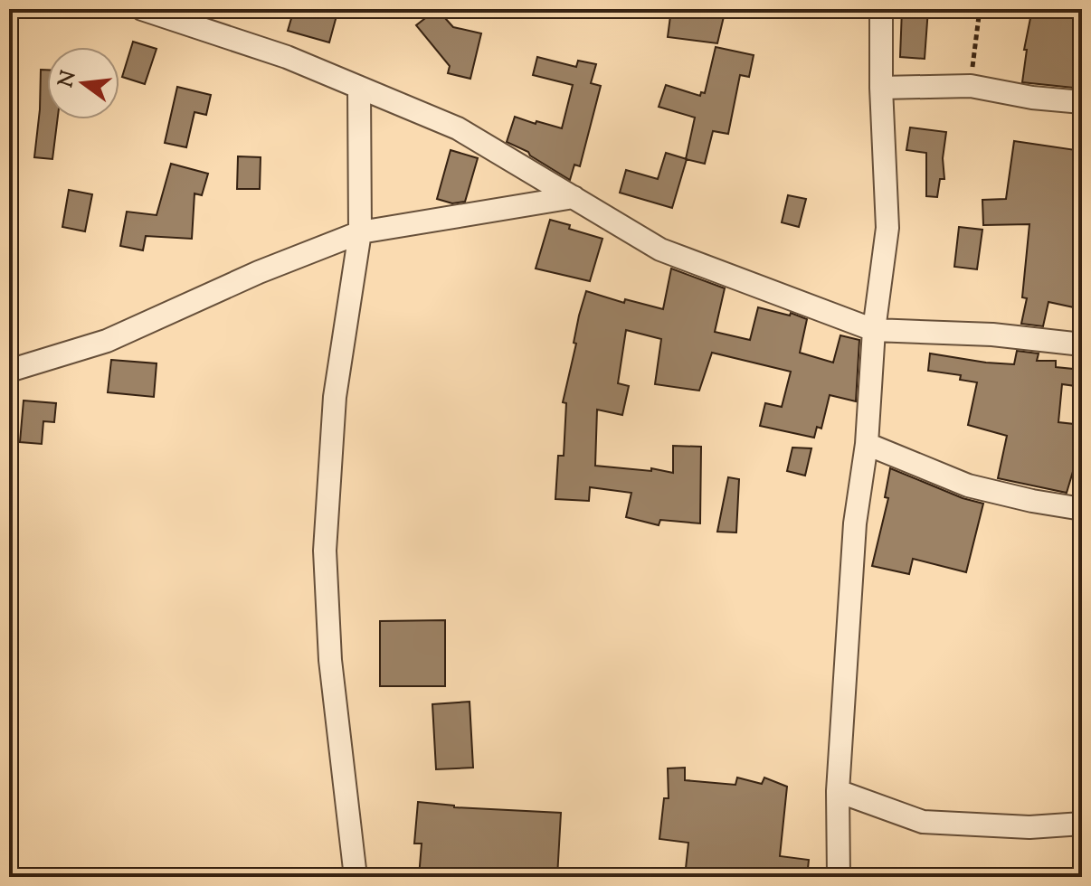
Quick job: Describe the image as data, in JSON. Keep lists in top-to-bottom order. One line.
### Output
{"north":"left"}
